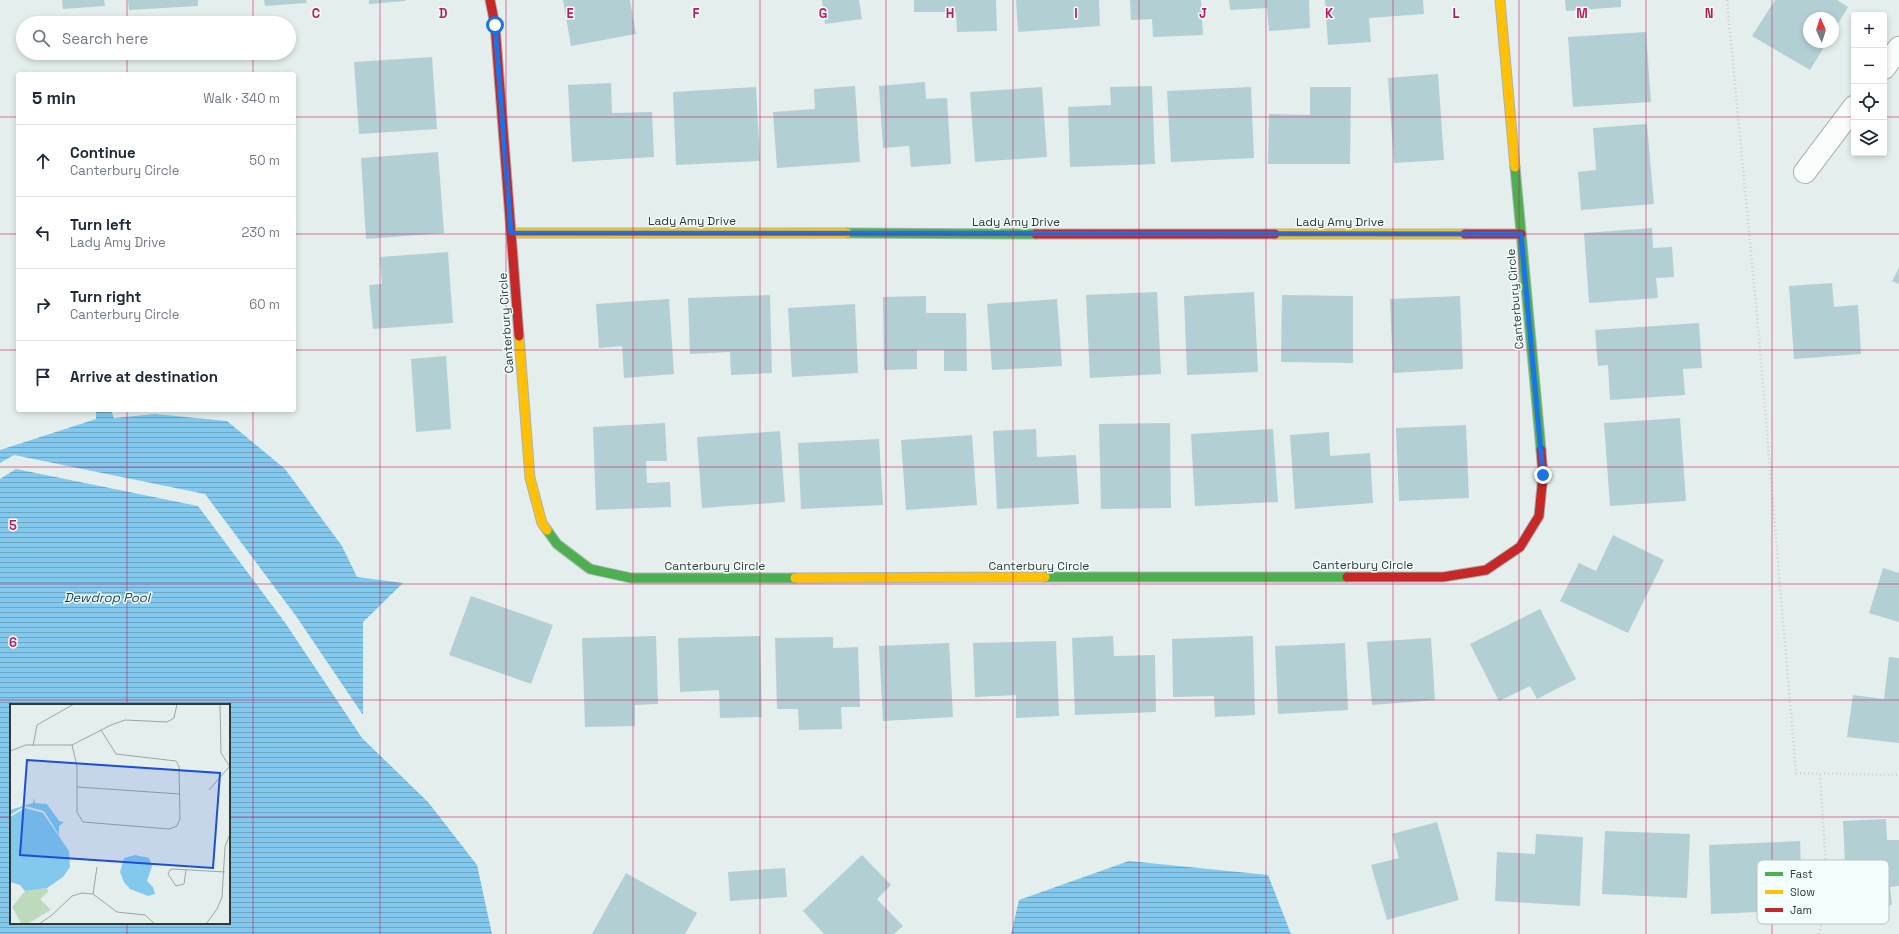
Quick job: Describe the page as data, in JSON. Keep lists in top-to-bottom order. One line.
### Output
{"streets":{"street":["Lady Amy Drive","Canterbury Circle"]},"crossings":[["Lady Amy Drive","Canterbury Circle"]],"water":["Dewdrop Pool"],"legend":["Fast","Slow","Jam"],"north":"top","page":{"map_buttons":["+","−"],"search":"Search here","heading":["5 min","Walk · 340 m"],"list":[["Continue","Canterbury Circle","50 m"],["Turn left","Lady Amy Drive","230 m"],["Turn right","Canterbury Circle","60 m"],"Arrive at destination"]},"grid":{"columns":["C","D","E","F","G","H","I","J","K","L","M","N"],"rows":["5","6"]}}
